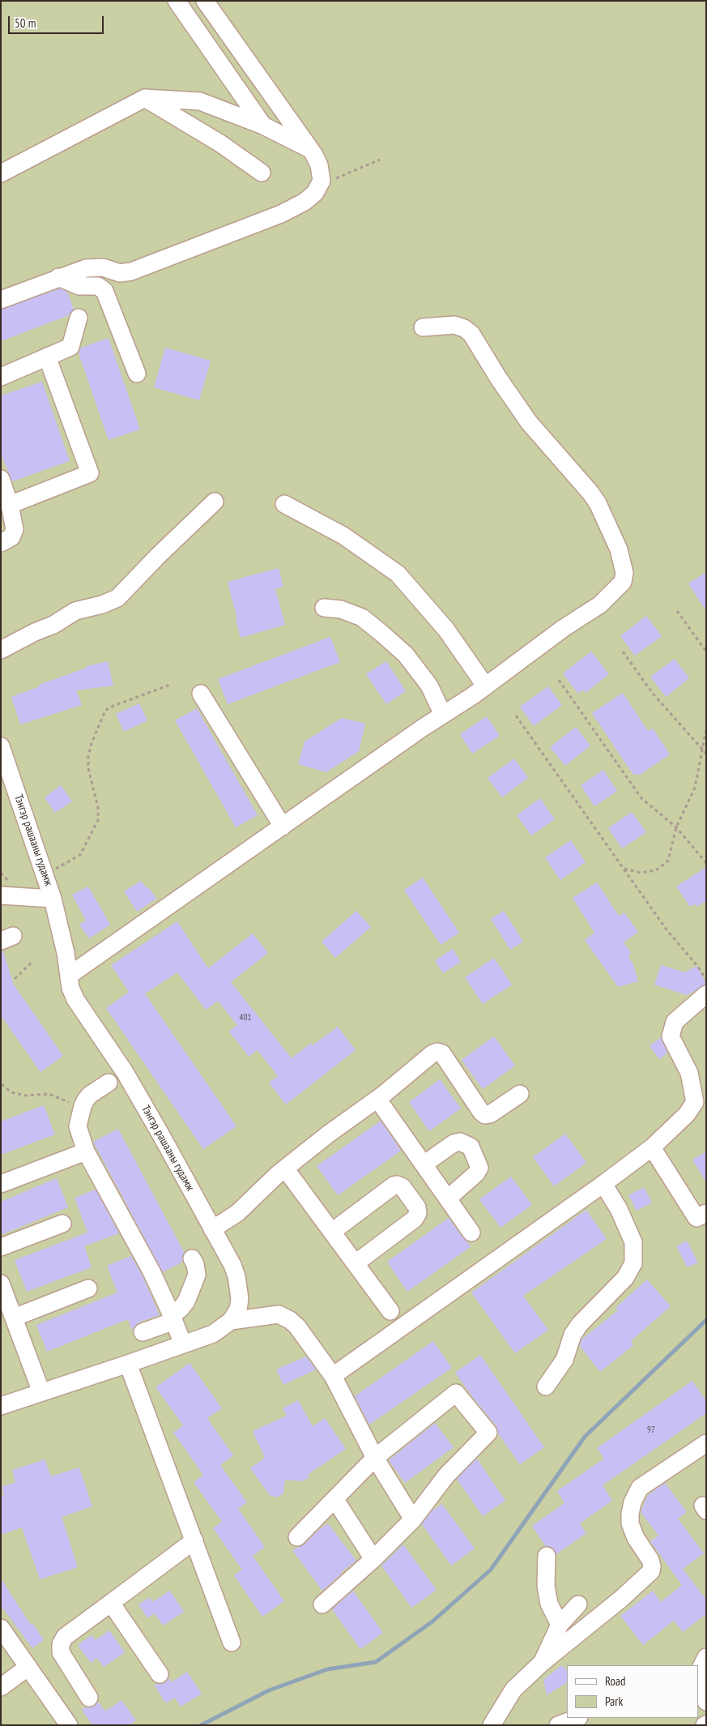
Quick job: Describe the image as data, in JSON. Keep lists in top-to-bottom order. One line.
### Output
{"streets":{"street":["Тэнгэр рашааны гудамж"]},"house_numbers":["401","97"],"legend":["Road","Park"],"scale_bar":"50 m"}
